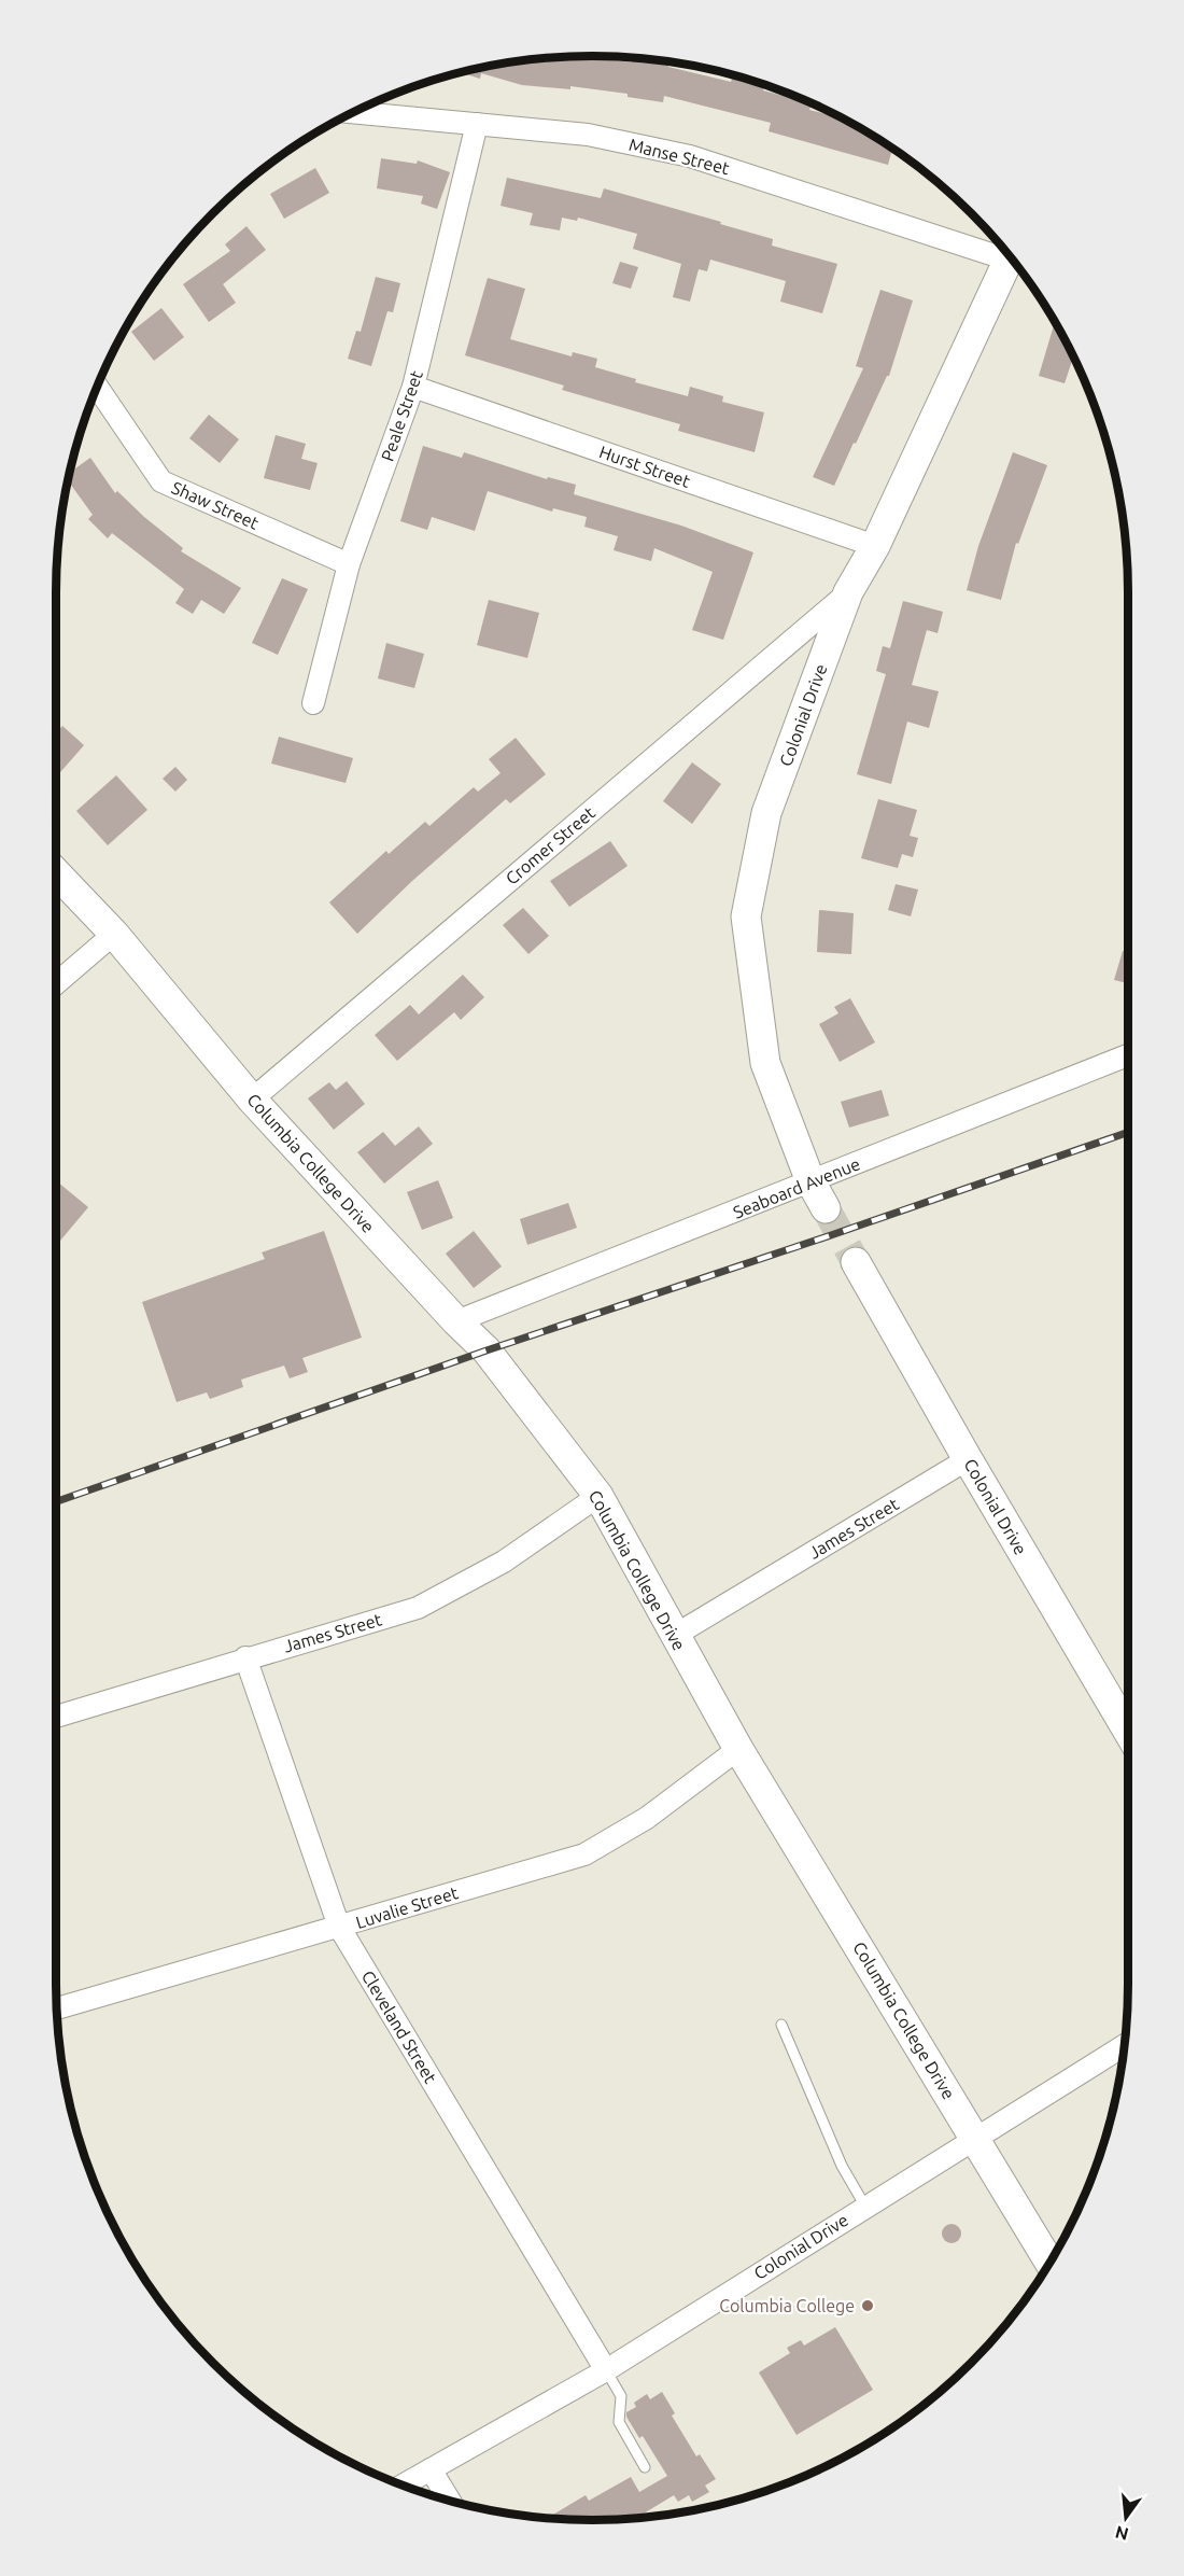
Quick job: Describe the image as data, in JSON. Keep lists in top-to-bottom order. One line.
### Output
{"streets":{"street":["Manse Street","Peale Street","Hurst Street","Shaw Street","Colonial Drive","Cromer Street","Columbia College Drive","Seaboard Avenue","James Street","Luvalie Street","Cleveland Street"]},"crossings":[["Manse Street","Peale Street"],["Peale Street","Hurst Street"],["Peale Street","Shaw Street"],["Hurst Street","Colonial Drive"],["Colonial Drive","Cromer Street"],["Colonial Drive","Columbia College Drive"],["Colonial Drive","Seaboard Avenue"],["Colonial Drive","James Street"],["Colonial Drive","Cleveland Street"],["Cromer Street","Columbia College Drive"],["Columbia College Drive","Seaboard Avenue"],["Columbia College Drive","James Street"],["Columbia College Drive","Luvalie Street"],["James Street","Cleveland Street"],["Luvalie Street","Cleveland Street"]],"places":["Columbia College"],"north":"bottom"}
